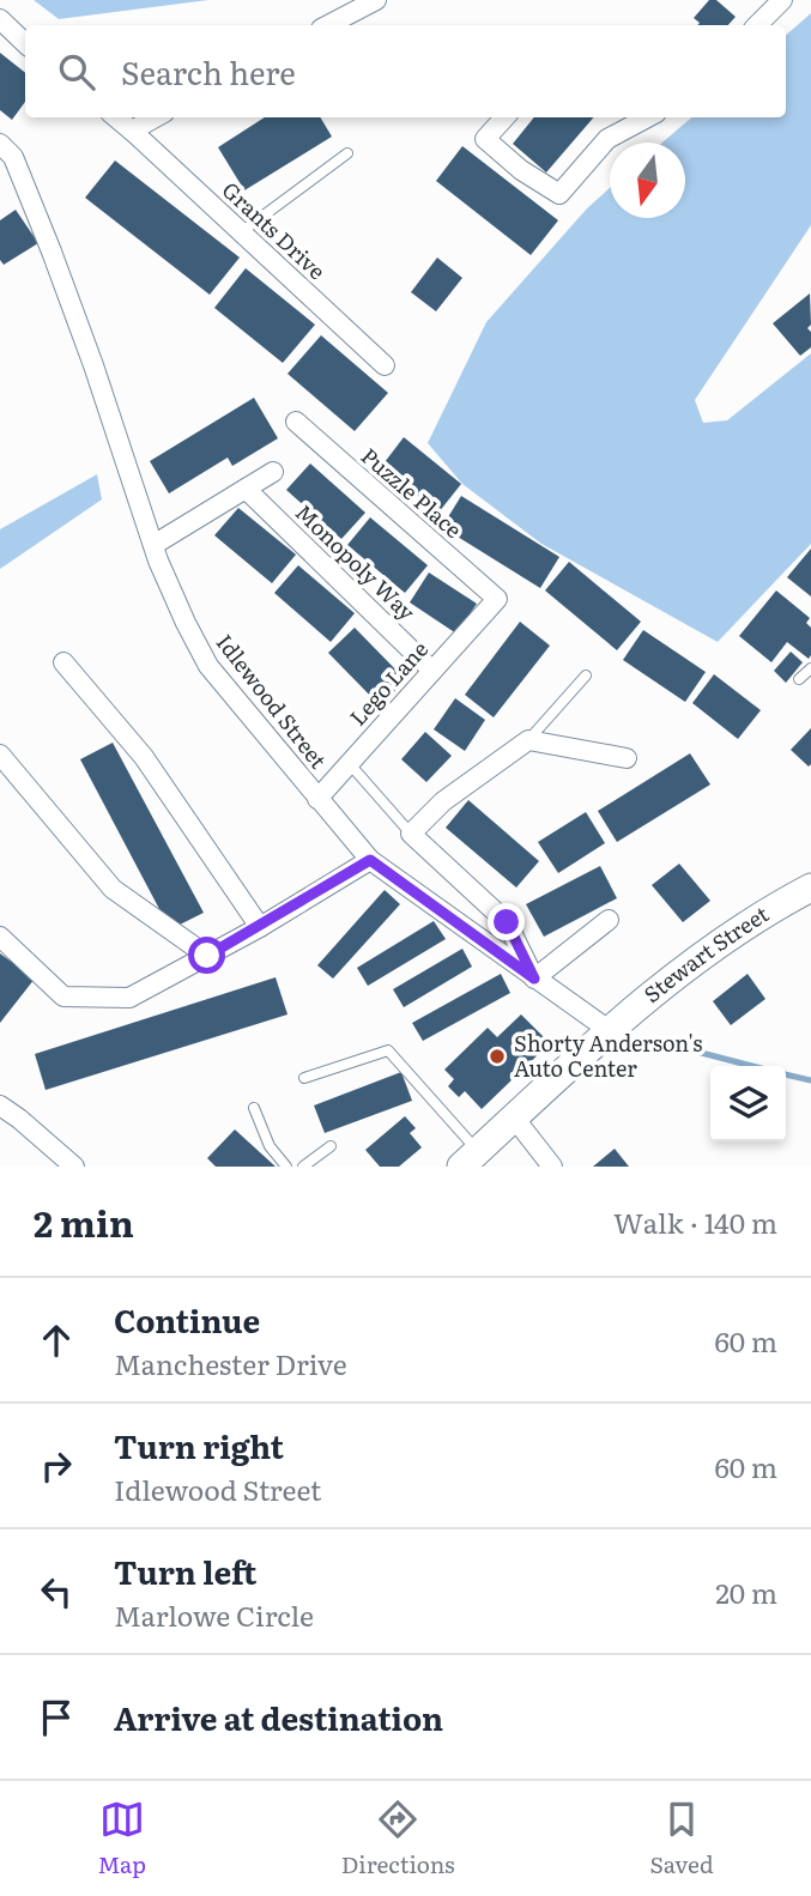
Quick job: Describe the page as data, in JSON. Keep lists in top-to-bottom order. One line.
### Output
{"streets":{"street":["Grants Drive","Puzzle Place","Monopoly Way","Lego Lane","Idlewood Street","Stewart Street"]},"crossings":[["Puzzle Place","Lego Lane"],["Monopoly Way","Lego Lane"],["Lego Lane","Idlewood Street"],["Idlewood Street","Stewart Street"]],"places":["Shorty Anderson's Auto Center"],"north":"bottom","page":{"search":"Search here","heading":["2 min","Walk · 140 m"],"list":[["Continue","Manchester Drive","60 m"],["Turn right","Idlewood Street","60 m"],["Turn left","Marlowe Circle","20 m"],"Arrive at destination"],"nav":["Map","Directions","Saved"]}}
